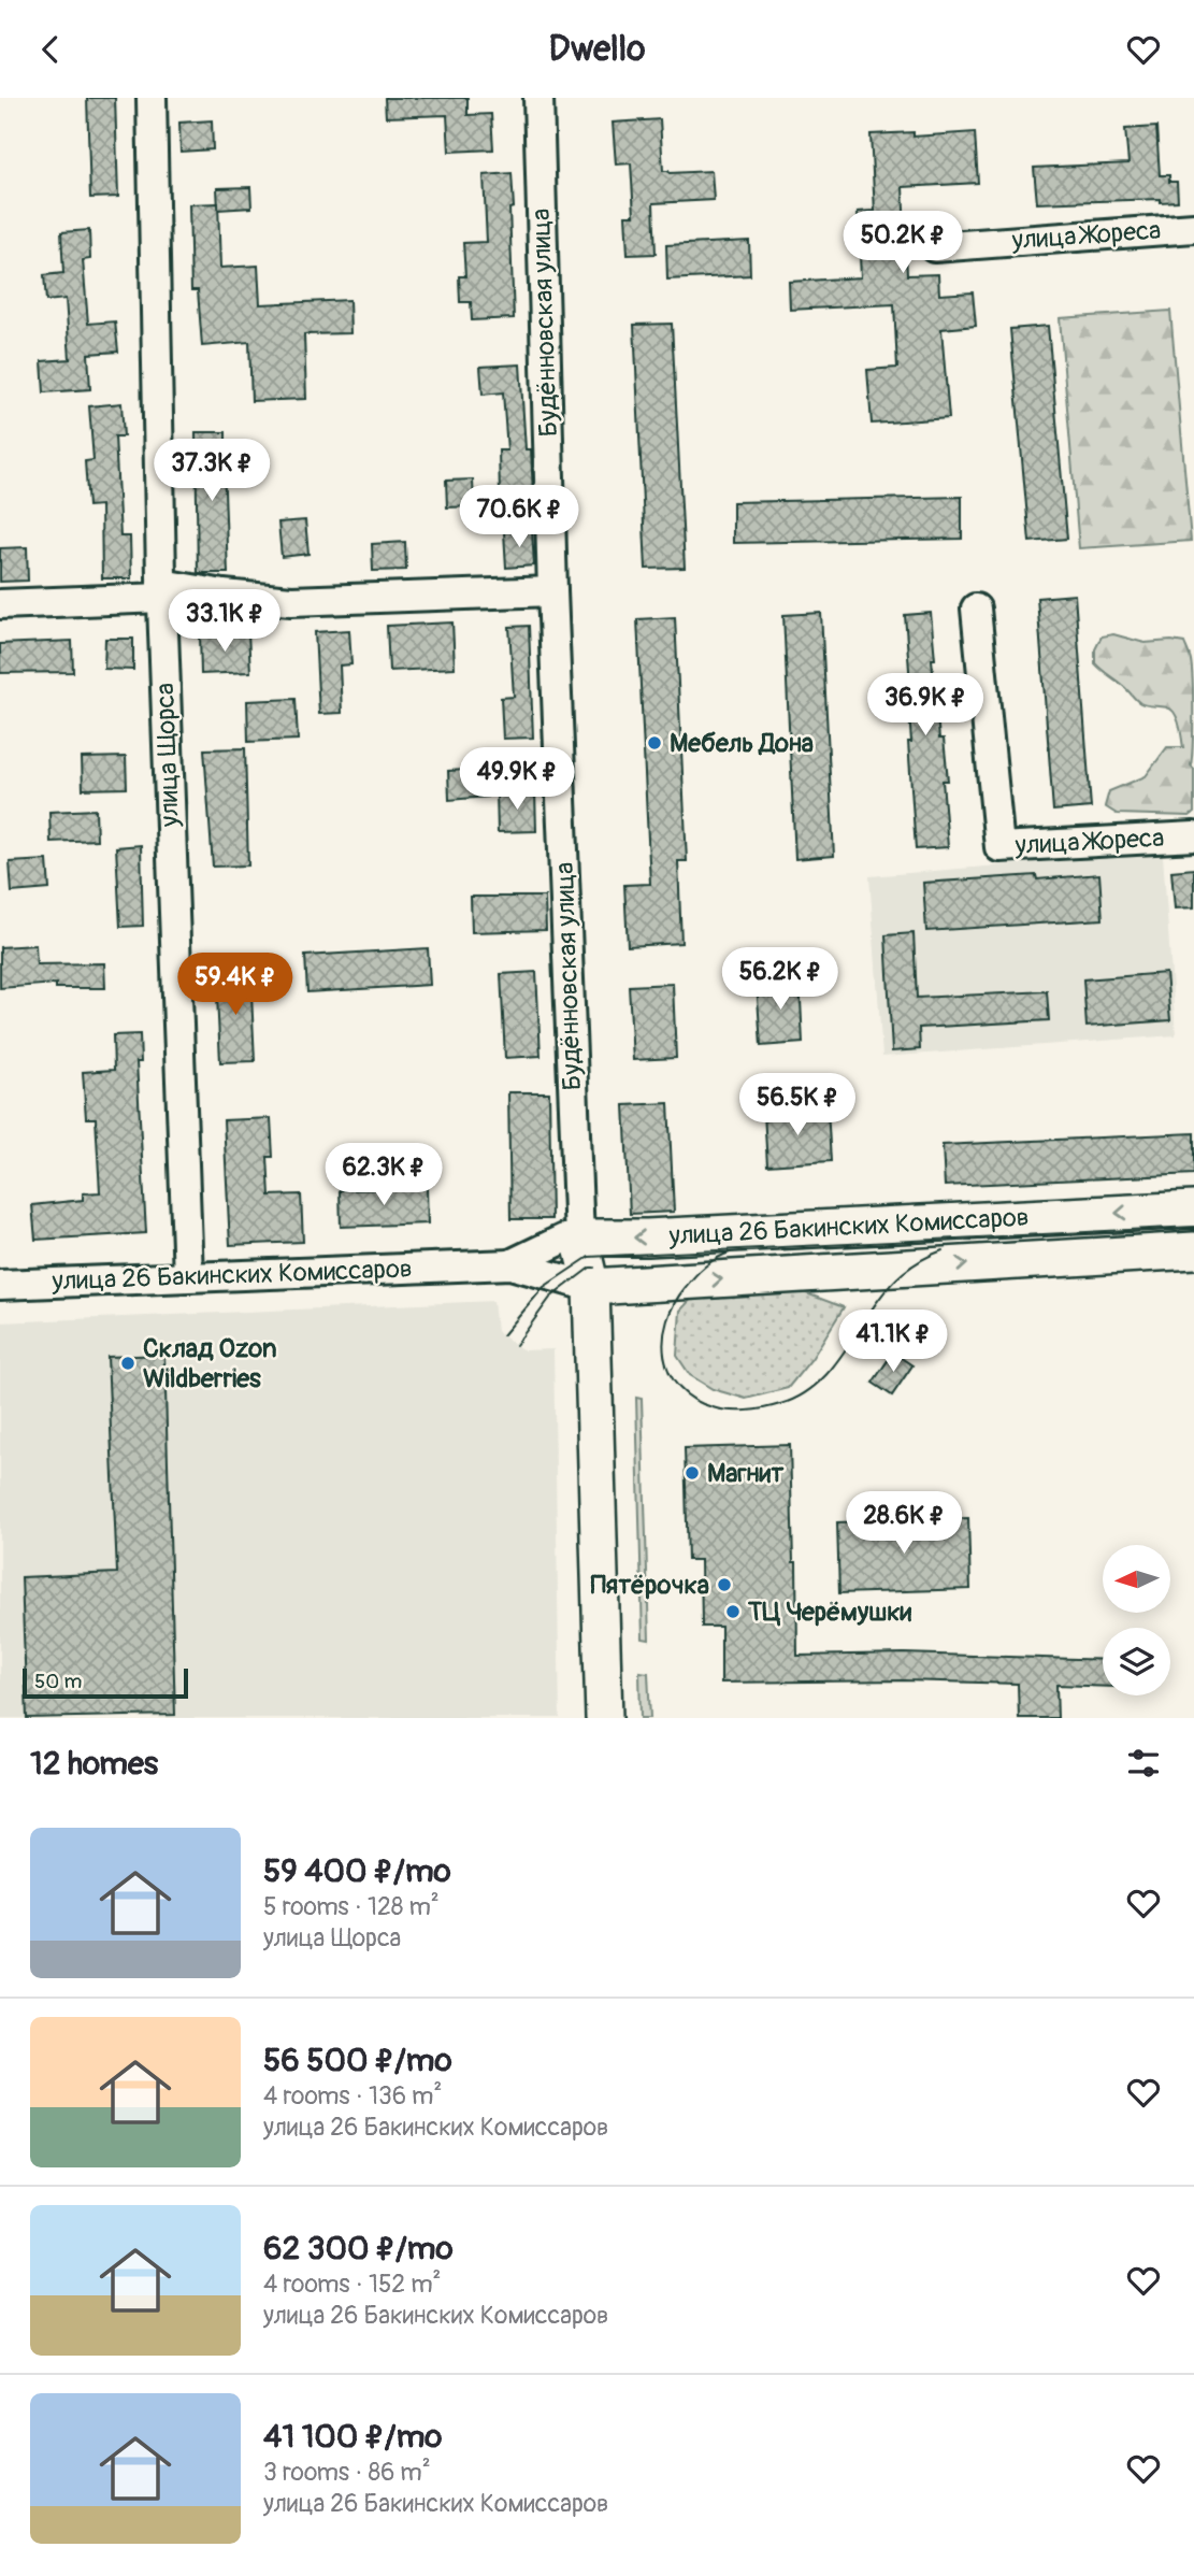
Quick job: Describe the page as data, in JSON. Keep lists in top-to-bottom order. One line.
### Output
{"streets":{"main road":["Будённовская улица","улица 26 Бакинских Комиссаров"],"street":["улица Жореса","улица Щорса"]},"crossings":[["Будённовская улица","улица 26 Бакинских Комиссаров"],["улица Щорса","улица 26 Бакинских Комиссаров"]],"places":["Мебель Дона","Склад Ozon Wildberries","Магнит","Пятёрочка","ТЦ Черёмушки"],"scale_bar":"50 m","north":"left","page":{"header":"Dwello","price":["50.2K ₽","37.3K ₽","70.6K ₽","33.1K ₽","36.9K ₽","49.9K ₽","56.2K ₽","59.4K ₽","56.5K ₽","62.3K ₽","41.1K ₽","28.6K ₽"],"scale":"50 m","heading":"12 homes","list":[{"name":"59 400 ₽/mo","note":"5 rooms · 128 m² · улица Щорса"},{"name":"56 500 ₽/mo","note":"4 rooms · 136 m² · улица 26 Бакинских Комиссаров"},{"name":"62 300 ₽/mo","note":"4 rooms · 152 m² · улица 26 Бакинских Комиссаров"},{"name":"41 100 ₽/mo","note":"3 rooms · 86 m² · улица 26 Бакинских Комиссаров"}]}}
